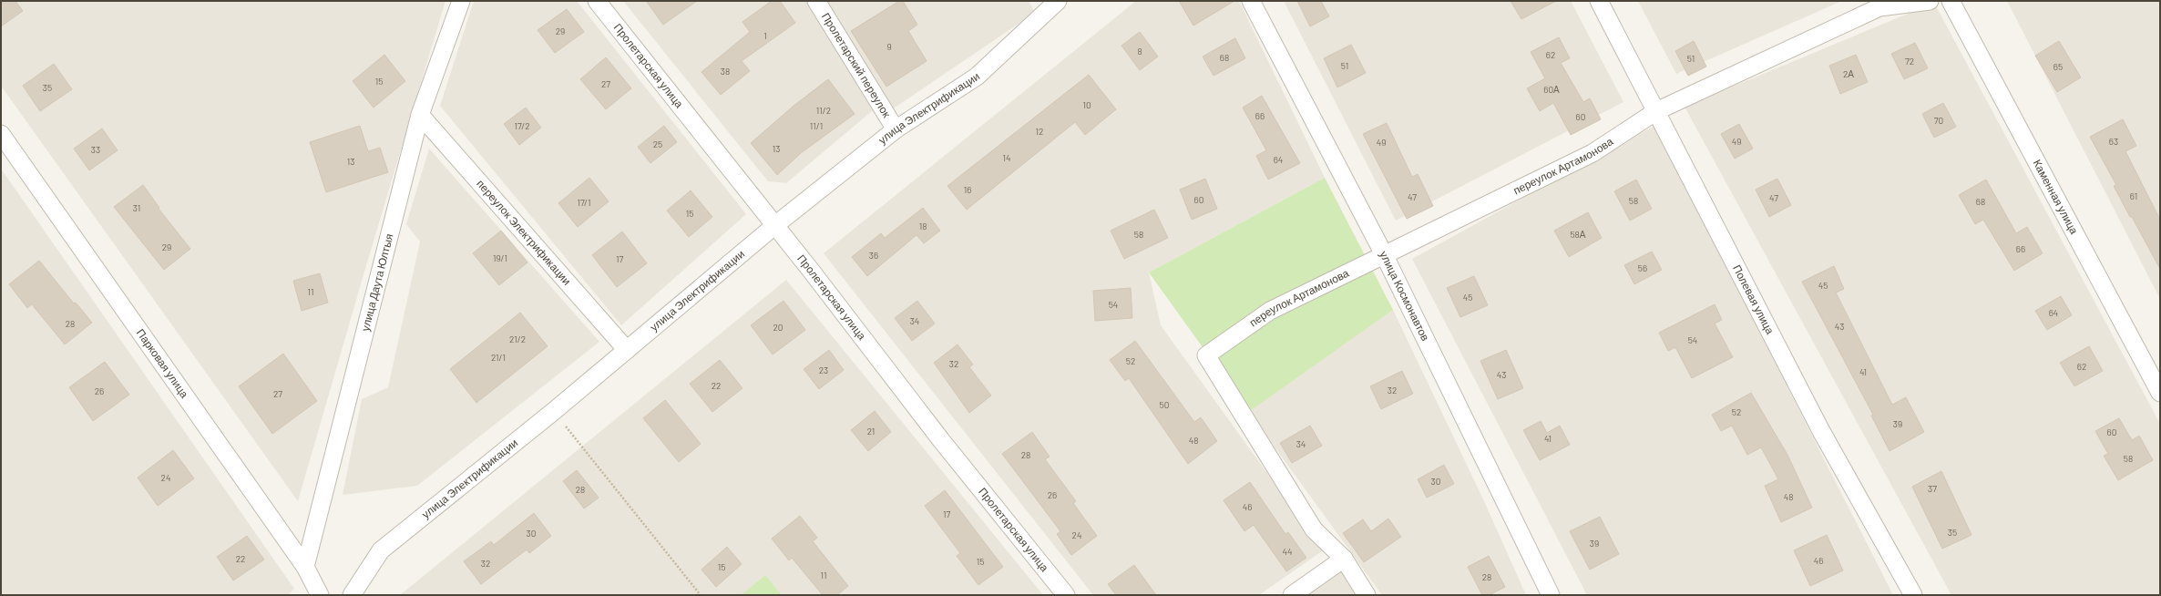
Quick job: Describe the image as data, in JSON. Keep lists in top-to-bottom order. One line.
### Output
{"streets":{"street":["Пролетарский переулок","Пролетарская улица","улица Электрификации","переулок Артамонова","Каменная улица","переулок Электрификации","улица Даута Юлтыя","улица Космонавтов","Полевая улица","Парковая улица"]},"crossings":[["Пролетарский переулок","улица Электрификации"],["Пролетарская улица","улица Электрификации"],["улица Электрификации","переулок Электрификации"],["переулок Артамонова","улица Космонавтов"],["переулок Артамонова","Полевая улица"],["переулок Электрификации","улица Даута Юлтыя"],["улица Даута Юлтыя","Парковая улица"]],"house_numbers":["29","1","9","8","62","68","51","72","51","65","38","2А","15","27","35","60А","10","11/2","66","60","70","17/2","11/1","12","49","63","49","25","13","33","14","64","13","16","61","47","47","60","58","68","17/1","31","15","18","58","58А","29","66","36","19/1","17","56","45","11","45","54","64","34","28","43","20","21/2","54","21/1","52","32","62","23","41","43","22","32","26","27","50","52","39","21","60","41","48","34","28","58","24","30","37","28","26","48","46","17","35","30","24","39","44","22","46","15","32","15","11","28"]}
